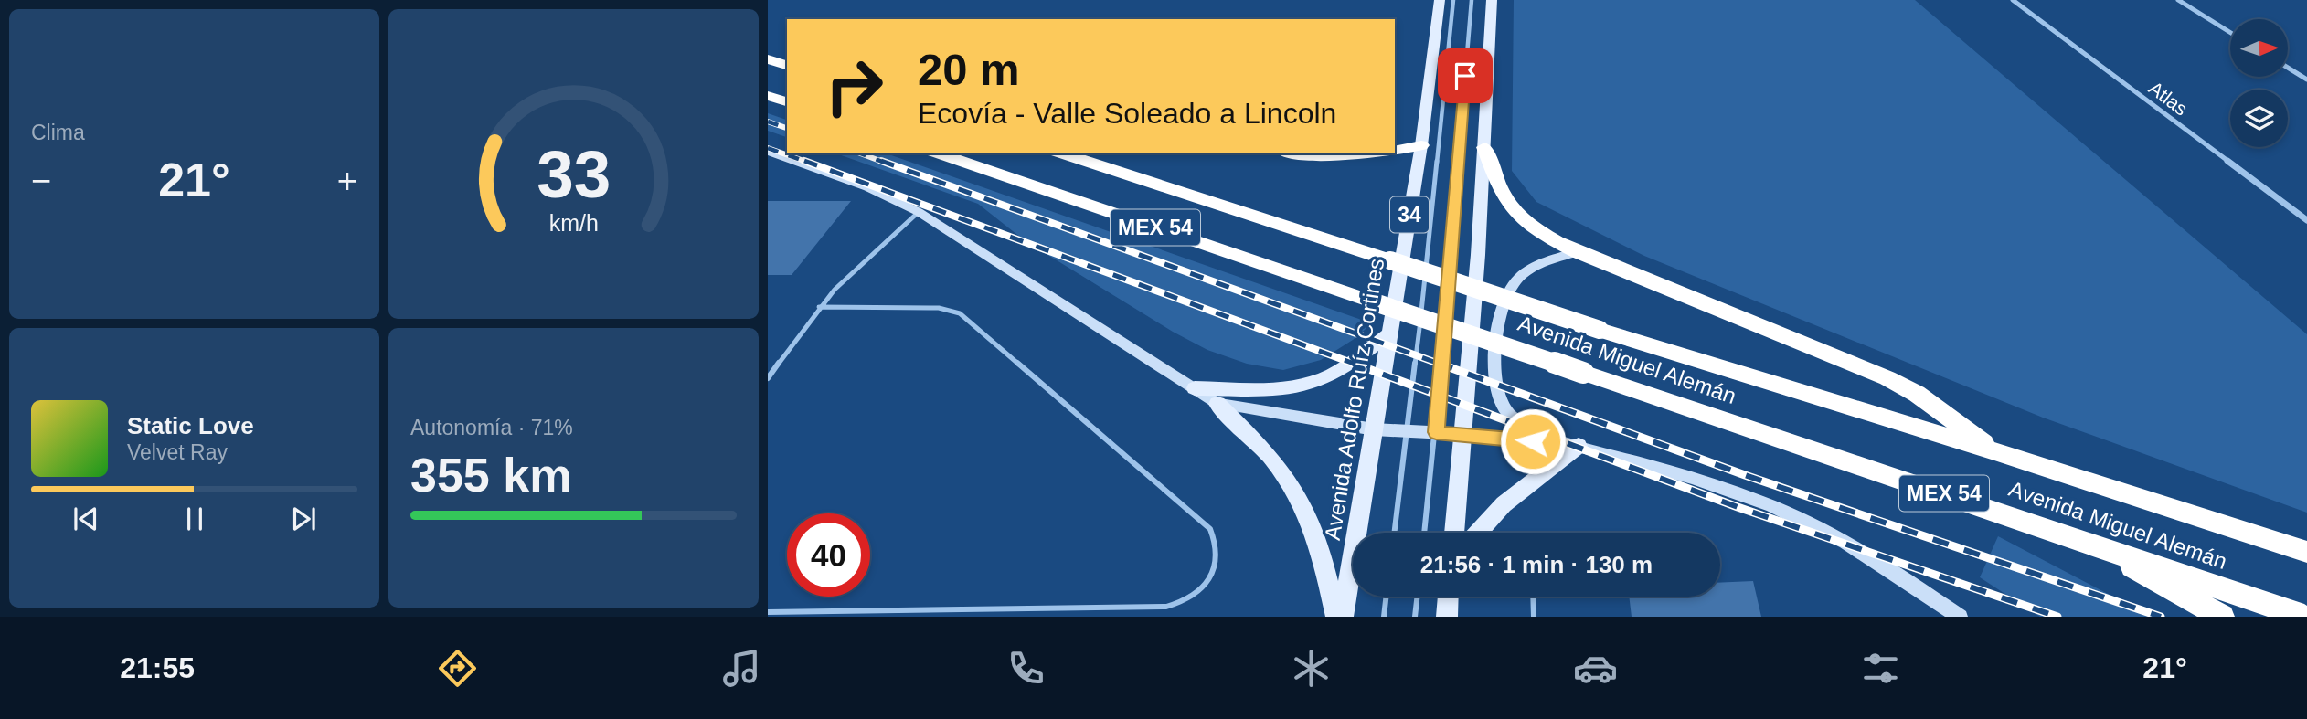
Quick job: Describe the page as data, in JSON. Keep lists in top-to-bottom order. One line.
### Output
{"streets":{"highway":["MEX 54","Avenida Miguel Alemán"],"main road":["34","Avenida Adolfo Ruíz Cortines"],"street":["Atlas"]},"north":"right","page":{"tile":["Clima",["Autonomía · 71%","355 km"]],"turn":["20 m","Ecovía - Valle Soleado a Lincoln"],"heat":["−","21°","+"],"song":["Static Love","Velvet Ray"],"limit":"40","trip":"21:56 · 1 min · 130 m","tabs":["21:55","21°"],"gauge":["33","km/h"]}}
